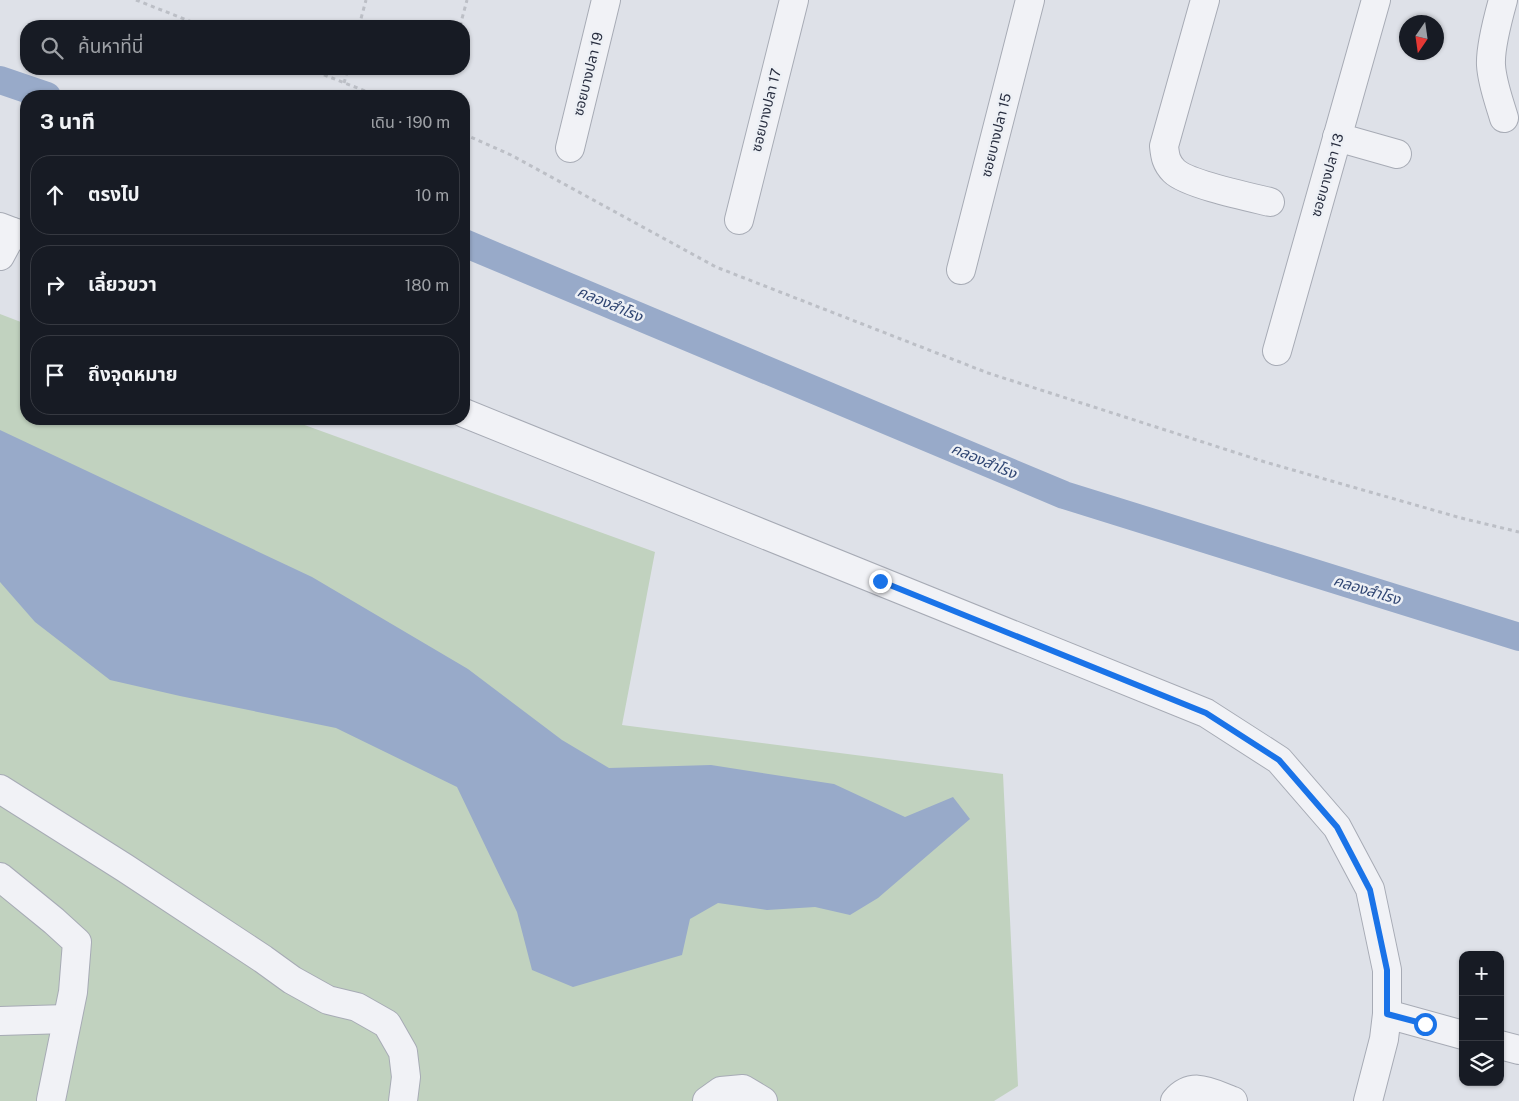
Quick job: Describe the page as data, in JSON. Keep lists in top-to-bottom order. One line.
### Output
{"streets":{"street":["ซอยบางปลา 19","ซอยบางปลา 17","ซอยบางปลา 15","ซอยบางปลา 13"]},"water":["คลองสำโรง"],"north":"bottom","page":{"search":"ค้นหาที่นี่","heading":["3 นาที","เดิน · 190 m"],"list":[["ตรงไป","10 m"],["เลี้ยวขวา","180 m"],"ถึงจุดหมาย"],"map_buttons":["+","−"]}}
